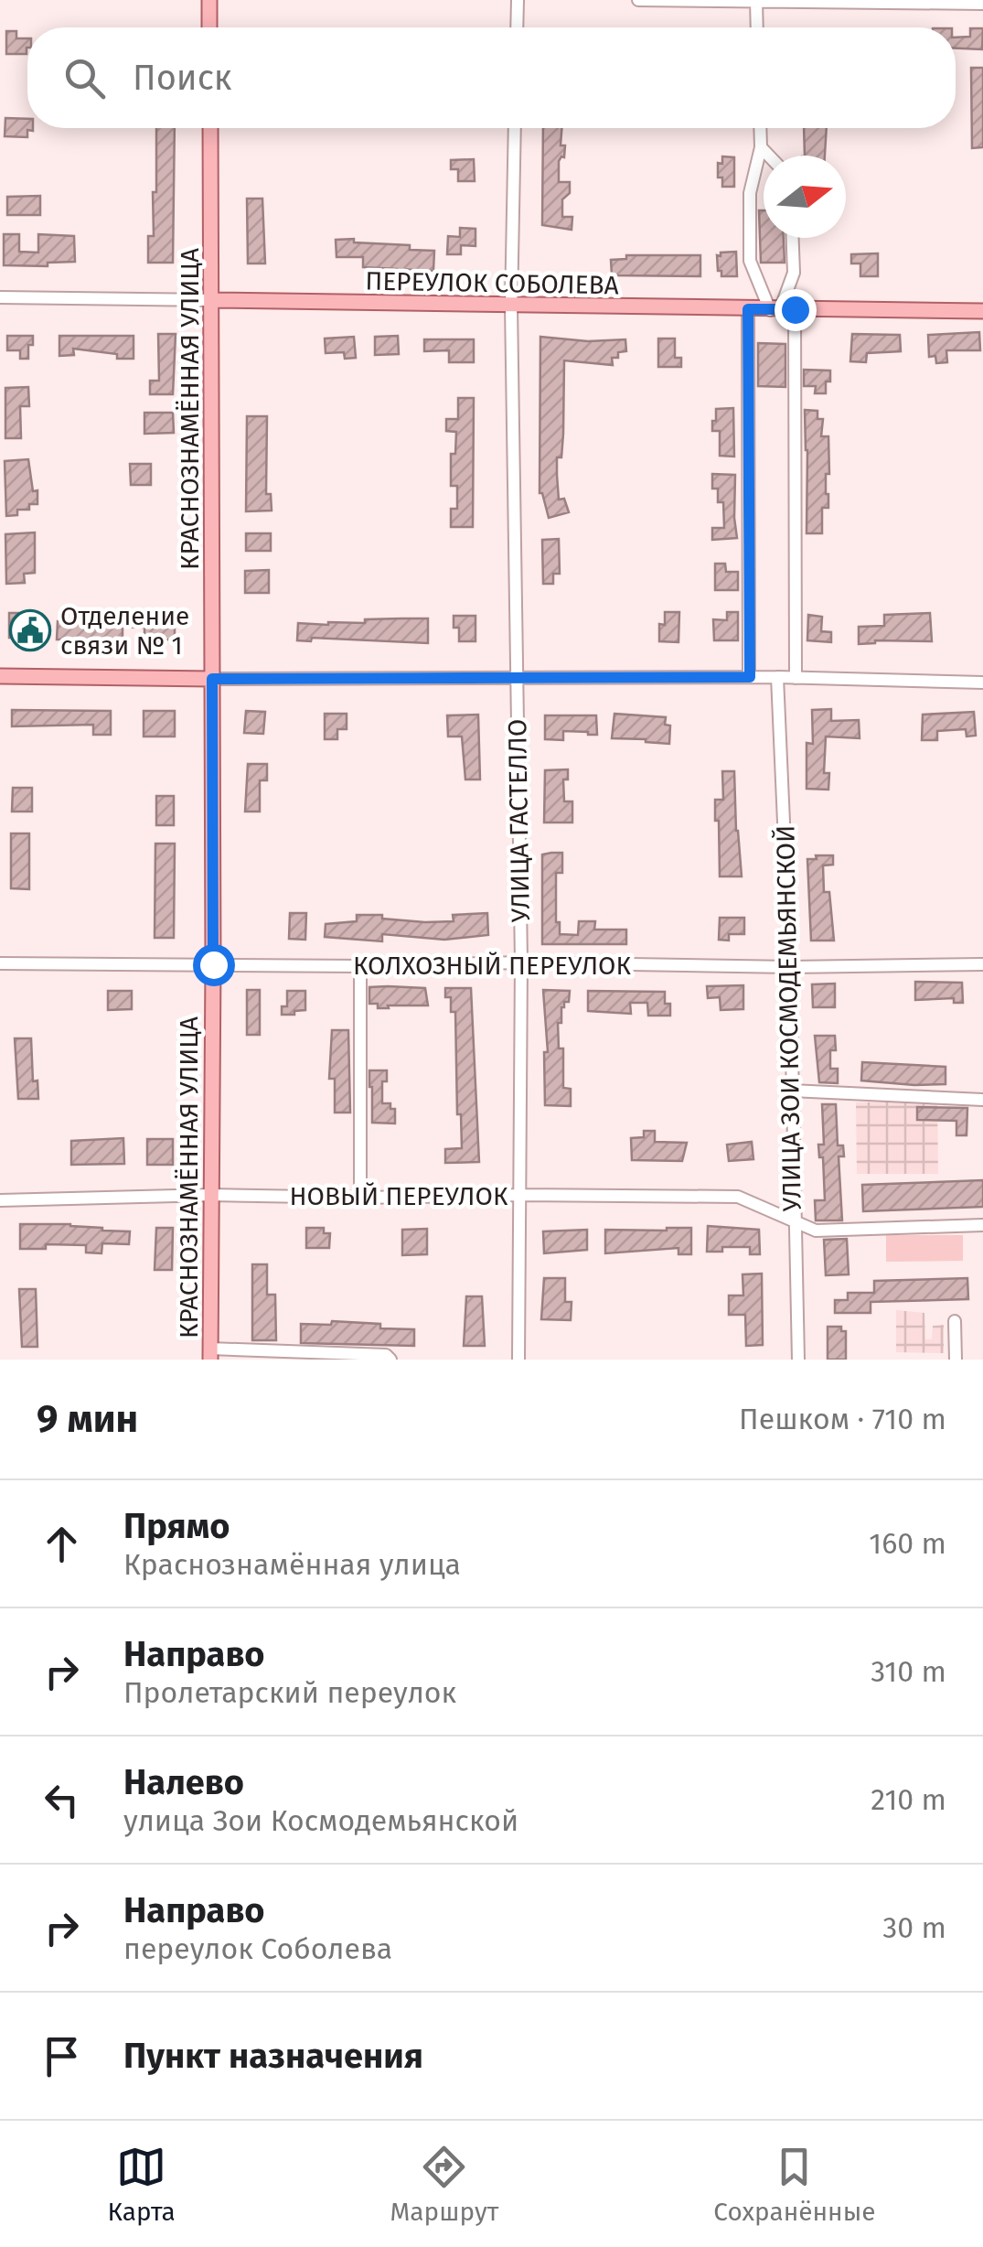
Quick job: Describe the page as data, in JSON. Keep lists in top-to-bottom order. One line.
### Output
{"streets":{"main road":["ПЕРЕУЛОК СОБОЛЕВА","КРАСНОЗНАМЁННАЯ УЛИЦА"],"street":["УЛИЦА ГАСТЕЛЛО","КОЛХОЗНЫЙ ПЕРЕУЛОК","УЛИЦА ЗОИ КОСМОДЕМЬЯНСКОЙ","НОВЫЙ ПЕРЕУЛОК"]},"crossings":[["ПЕРЕУЛОК СОБОЛЕВА","КРАСНОЗНАМЁННАЯ УЛИЦА"],["ПЕРЕУЛОК СОБОЛЕВА","УЛИЦА ГАСТЕЛЛО"],["КРАСНОЗНАМЁННАЯ УЛИЦА","КОЛХОЗНЫЙ ПЕРЕУЛОК"],["КРАСНОЗНАМЁННАЯ УЛИЦА","НОВЫЙ ПЕРЕУЛОК"],["УЛИЦА ГАСТЕЛЛО","КОЛХОЗНЫЙ ПЕРЕУЛОК"],["УЛИЦА ГАСТЕЛЛО","НОВЫЙ ПЕРЕУЛОК"],["КОЛХОЗНЫЙ ПЕРЕУЛОК","УЛИЦА ЗОИ КОСМОДЕМЬЯНСКОЙ"],["УЛИЦА ЗОИ КОСМОДЕМЬЯНСКОЙ","НОВЫЙ ПЕРЕУЛОК"]],"places":{"public building":["Отделение связи № 1"]},"north":"right","page":{"search":"Поиск","heading":["9 мин","Пешком · 710 m"],"list":[["Прямо","Краснознамённая улица","160 m"],["Направо","Пролетарский переулок","310 m"],["Налево","улица Зои Космодемьянской","210 m"],["Направо","переулок Соболева","30 m"],"Пункт назначения"],"nav":["Карта","Маршрут","Сохранённые"]}}
